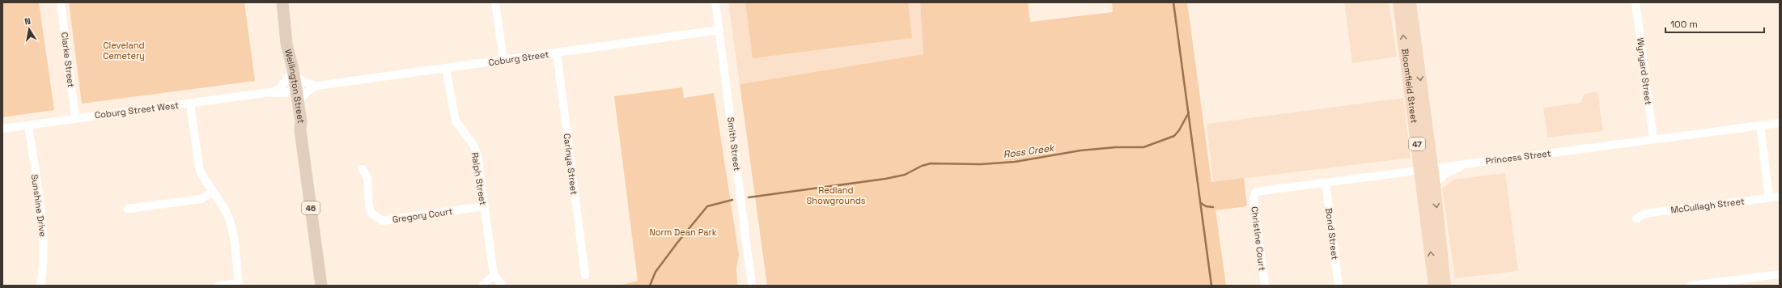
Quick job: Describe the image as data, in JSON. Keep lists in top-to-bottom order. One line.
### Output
{"streets":{"highway":["Bloomfield Street","47"],"main road":["Wellington Street","46"],"street":["Coburg Street","Clarke Street","Wynyard Street","Coburg Street West","Smith Street","Princess Street","Carinya Street","Ralph Street","Sunshine Drive","McCullagh Street","Gregory Court","Bond Street","Christine Court"]},"crossings":[["Coburg Street","Wellington Street"],["Coburg Street","Coburg Street West"],["Coburg Street","Smith Street"],["Coburg Street","Carinya Street"],["Coburg Street","Ralph Street"],["Clarke Street","Coburg Street West"],["Wynyard Street","Princess Street"],["Wellington Street","Coburg Street West"],["Bloomfield Street","Princess Street"],["Coburg Street West","Sunshine Drive"],["Princess Street","Bond Street"],["Princess Street","Christine Court"],["Ralph Street","Gregory Court"]],"water":["Ross Creek"],"parks":["Cleveland Cemetery","Redland Showgrounds","Norm Dean Park"],"scale_bar":"100 m","north":"top"}
